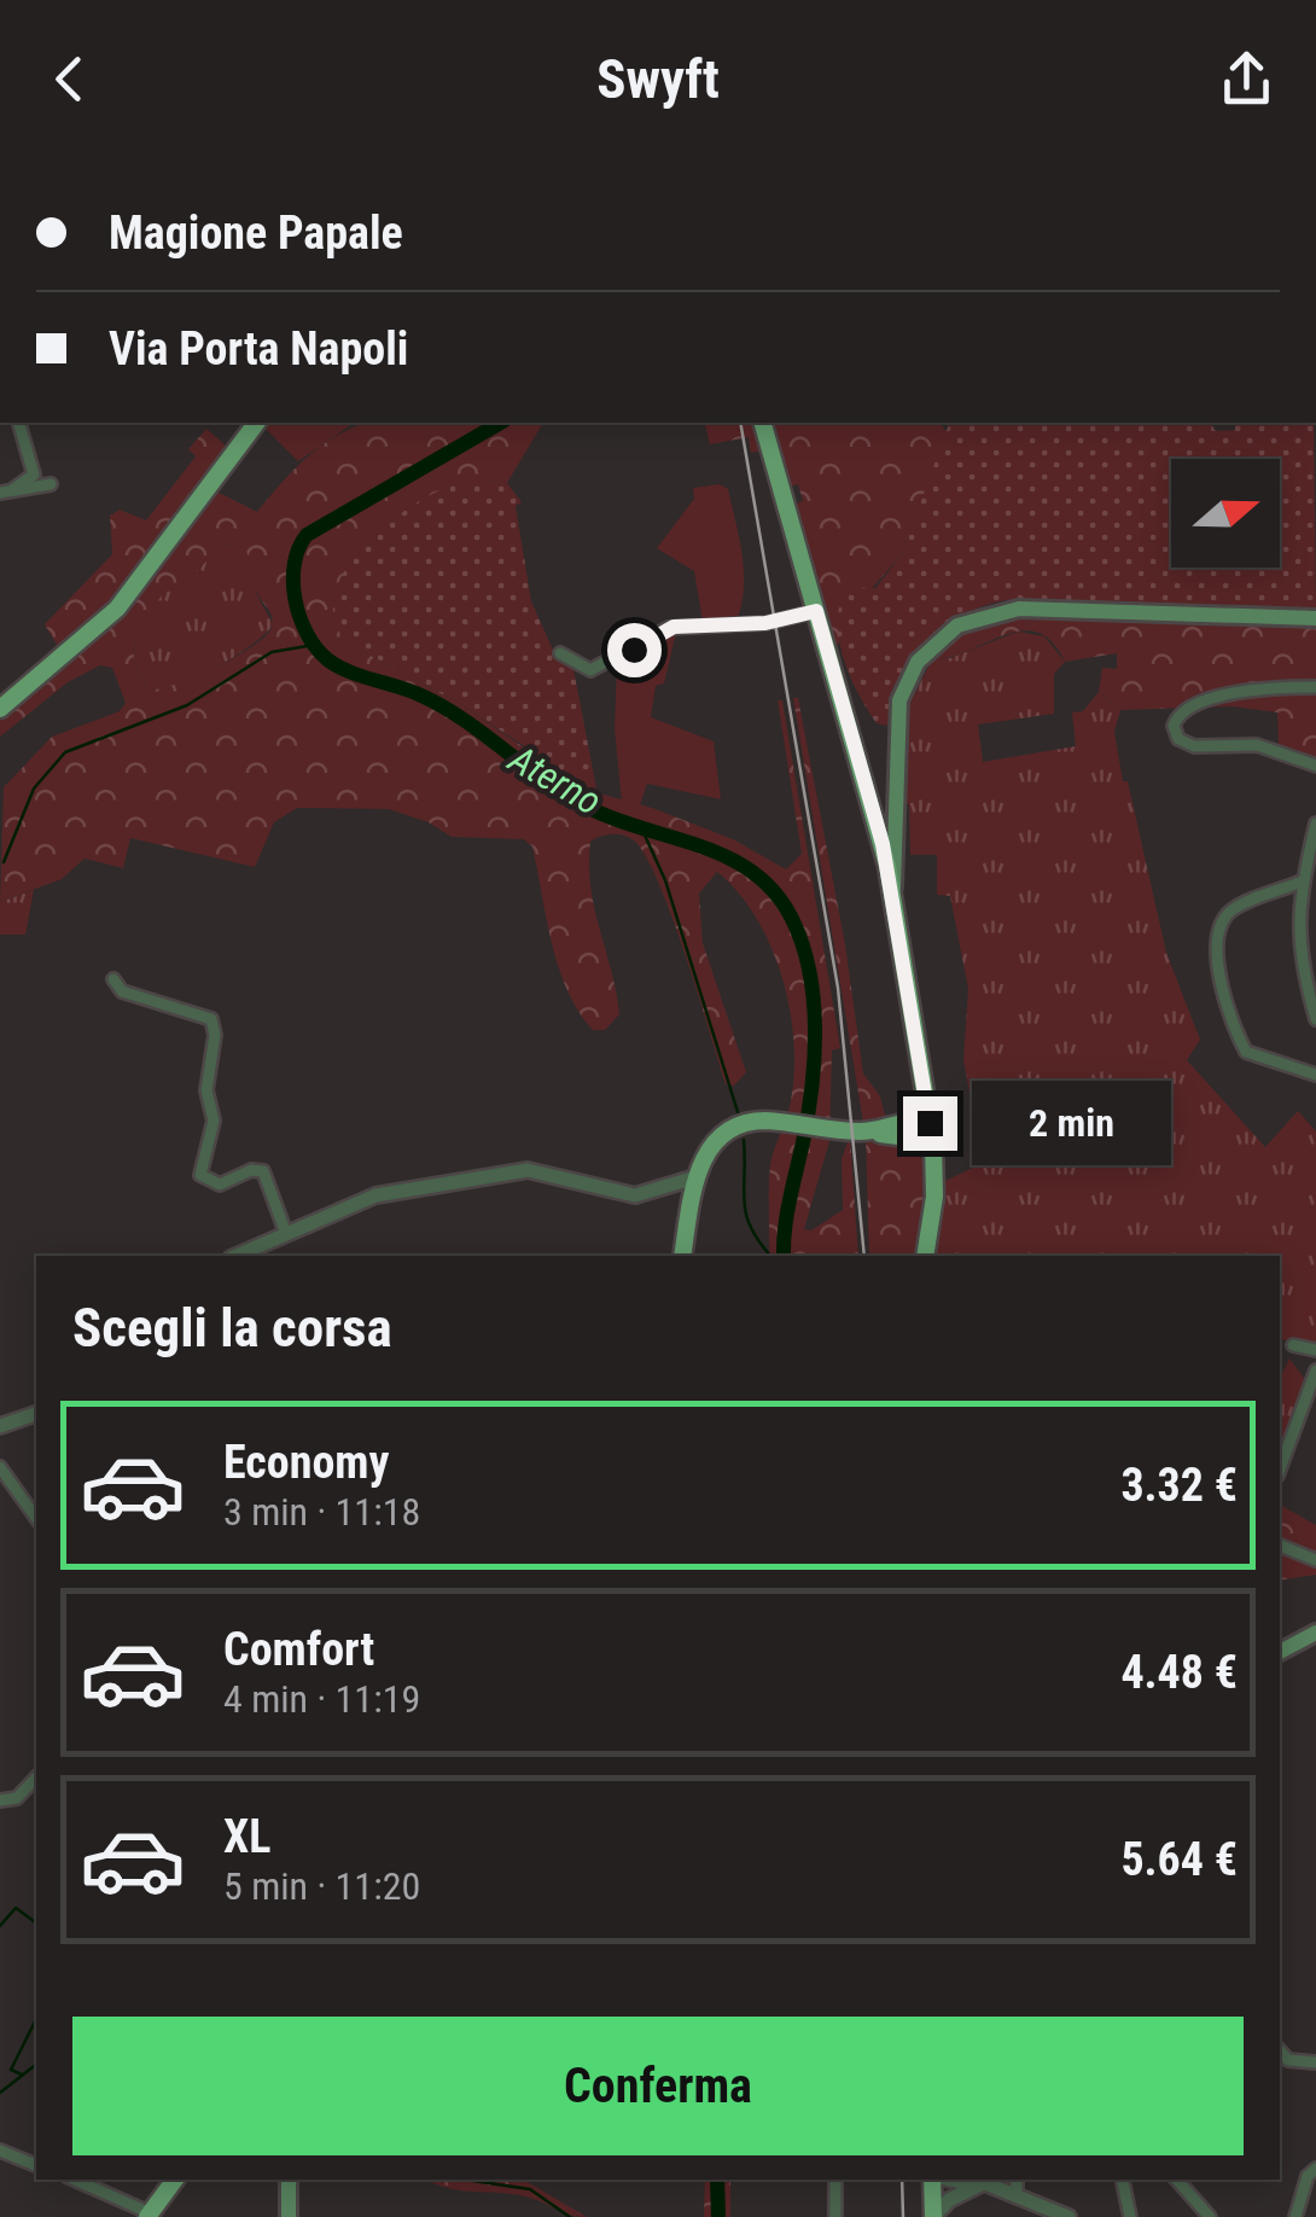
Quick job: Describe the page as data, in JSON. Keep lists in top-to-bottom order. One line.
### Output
{"water":["Aterno"],"north":"right","page":{"header":"Swyft","banner":["Magione Papale","Via Porta Napoli"],"bubble":"2 min","heading":"Scegli la corsa","list":[{"name":"Economy","note":"3 min · 11:18","value":"3.32 €"},{"name":"Comfort","note":"4 min · 11:19","value":"4.48 €"},{"name":"XL","note":"5 min · 11:20","value":"5.64 €"}],"buttons":"Conferma"}}
